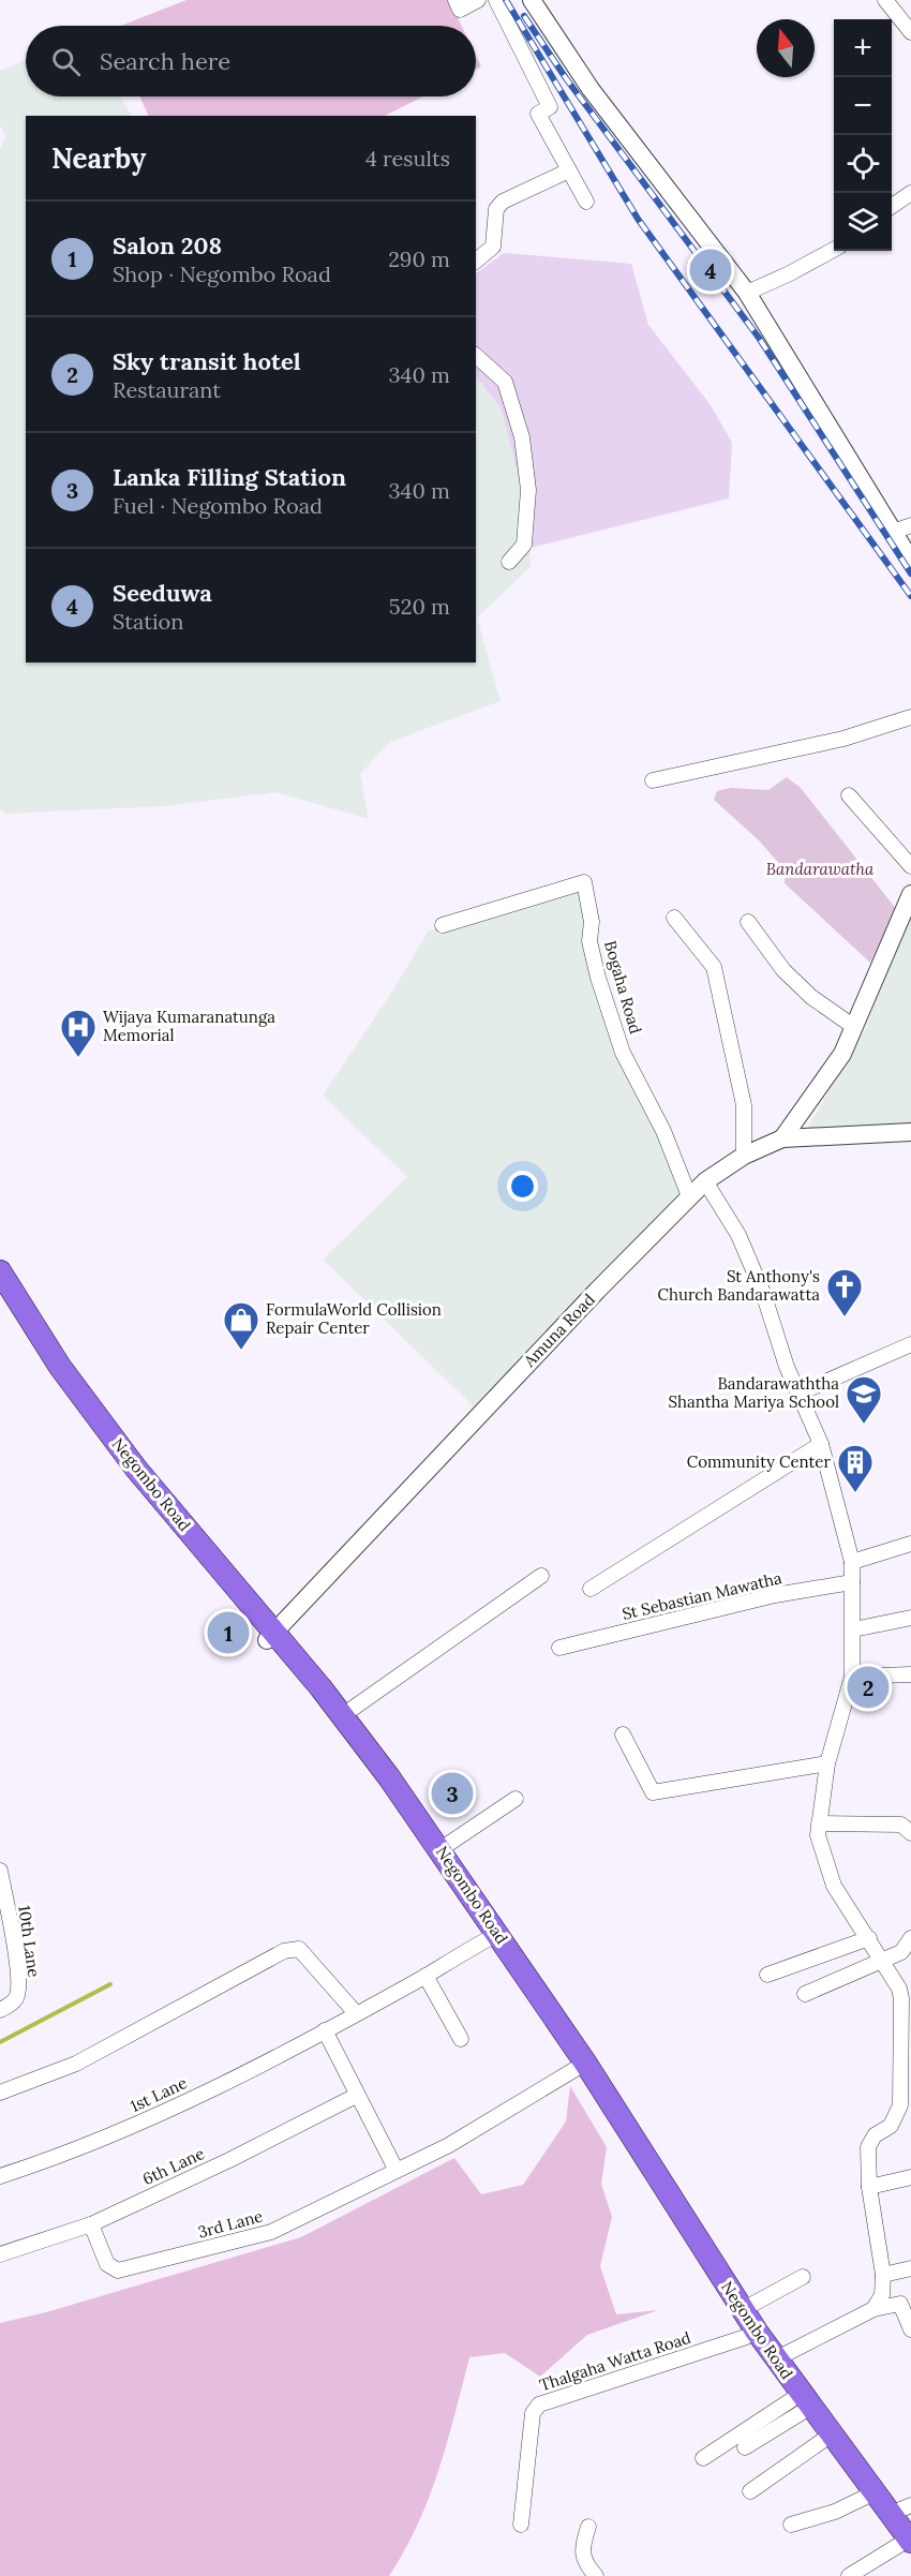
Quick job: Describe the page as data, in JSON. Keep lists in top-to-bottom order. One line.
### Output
{"streets":{"highway":["Negombo Road"],"street":["Bogaha Road","Amuna Road","St Sebastian Mawatha","10th Lane","1st Lane","6th Lane","3rd Lane","Thalgaha Watta Road"]},"crossings":[["Bogaha Road","Amuna Road"],["Amuna Road","Negombo Road"],["Negombo Road","1st Lane"],["Negombo Road","3rd Lane"],["Negombo Road","Thalgaha Watta Road"],["6th Lane","3rd Lane"]],"parks":["Bandarawatha"],"places":{"hospital":["Wijaya Kumaranatunga Memorial"],"church":["St Anthony's Church Bandarawatta"],"shop":["FormulaWorld Collision Repair Center"],"school or university":["Bandarawaththa Shantha Mariya School"],"building":["Community Center"]},"north":"top","page":{"map_buttons":["+","−"],"search":"Search here","heading":["Nearby","4 results"],"list":[{"mark":"1","name":"Salon 208","note":"Shop · Negombo Road","value":"290 m"},{"mark":"2","name":"Sky transit hotel","note":"Restaurant","value":"340 m"},{"mark":"3","name":"Lanka Filling Station","note":"Fuel · Negombo Road","value":"340 m"},{"mark":"4","name":"Seeduwa","note":"Station","value":"520 m"}],"pins":["4","1","2","3"]}}
